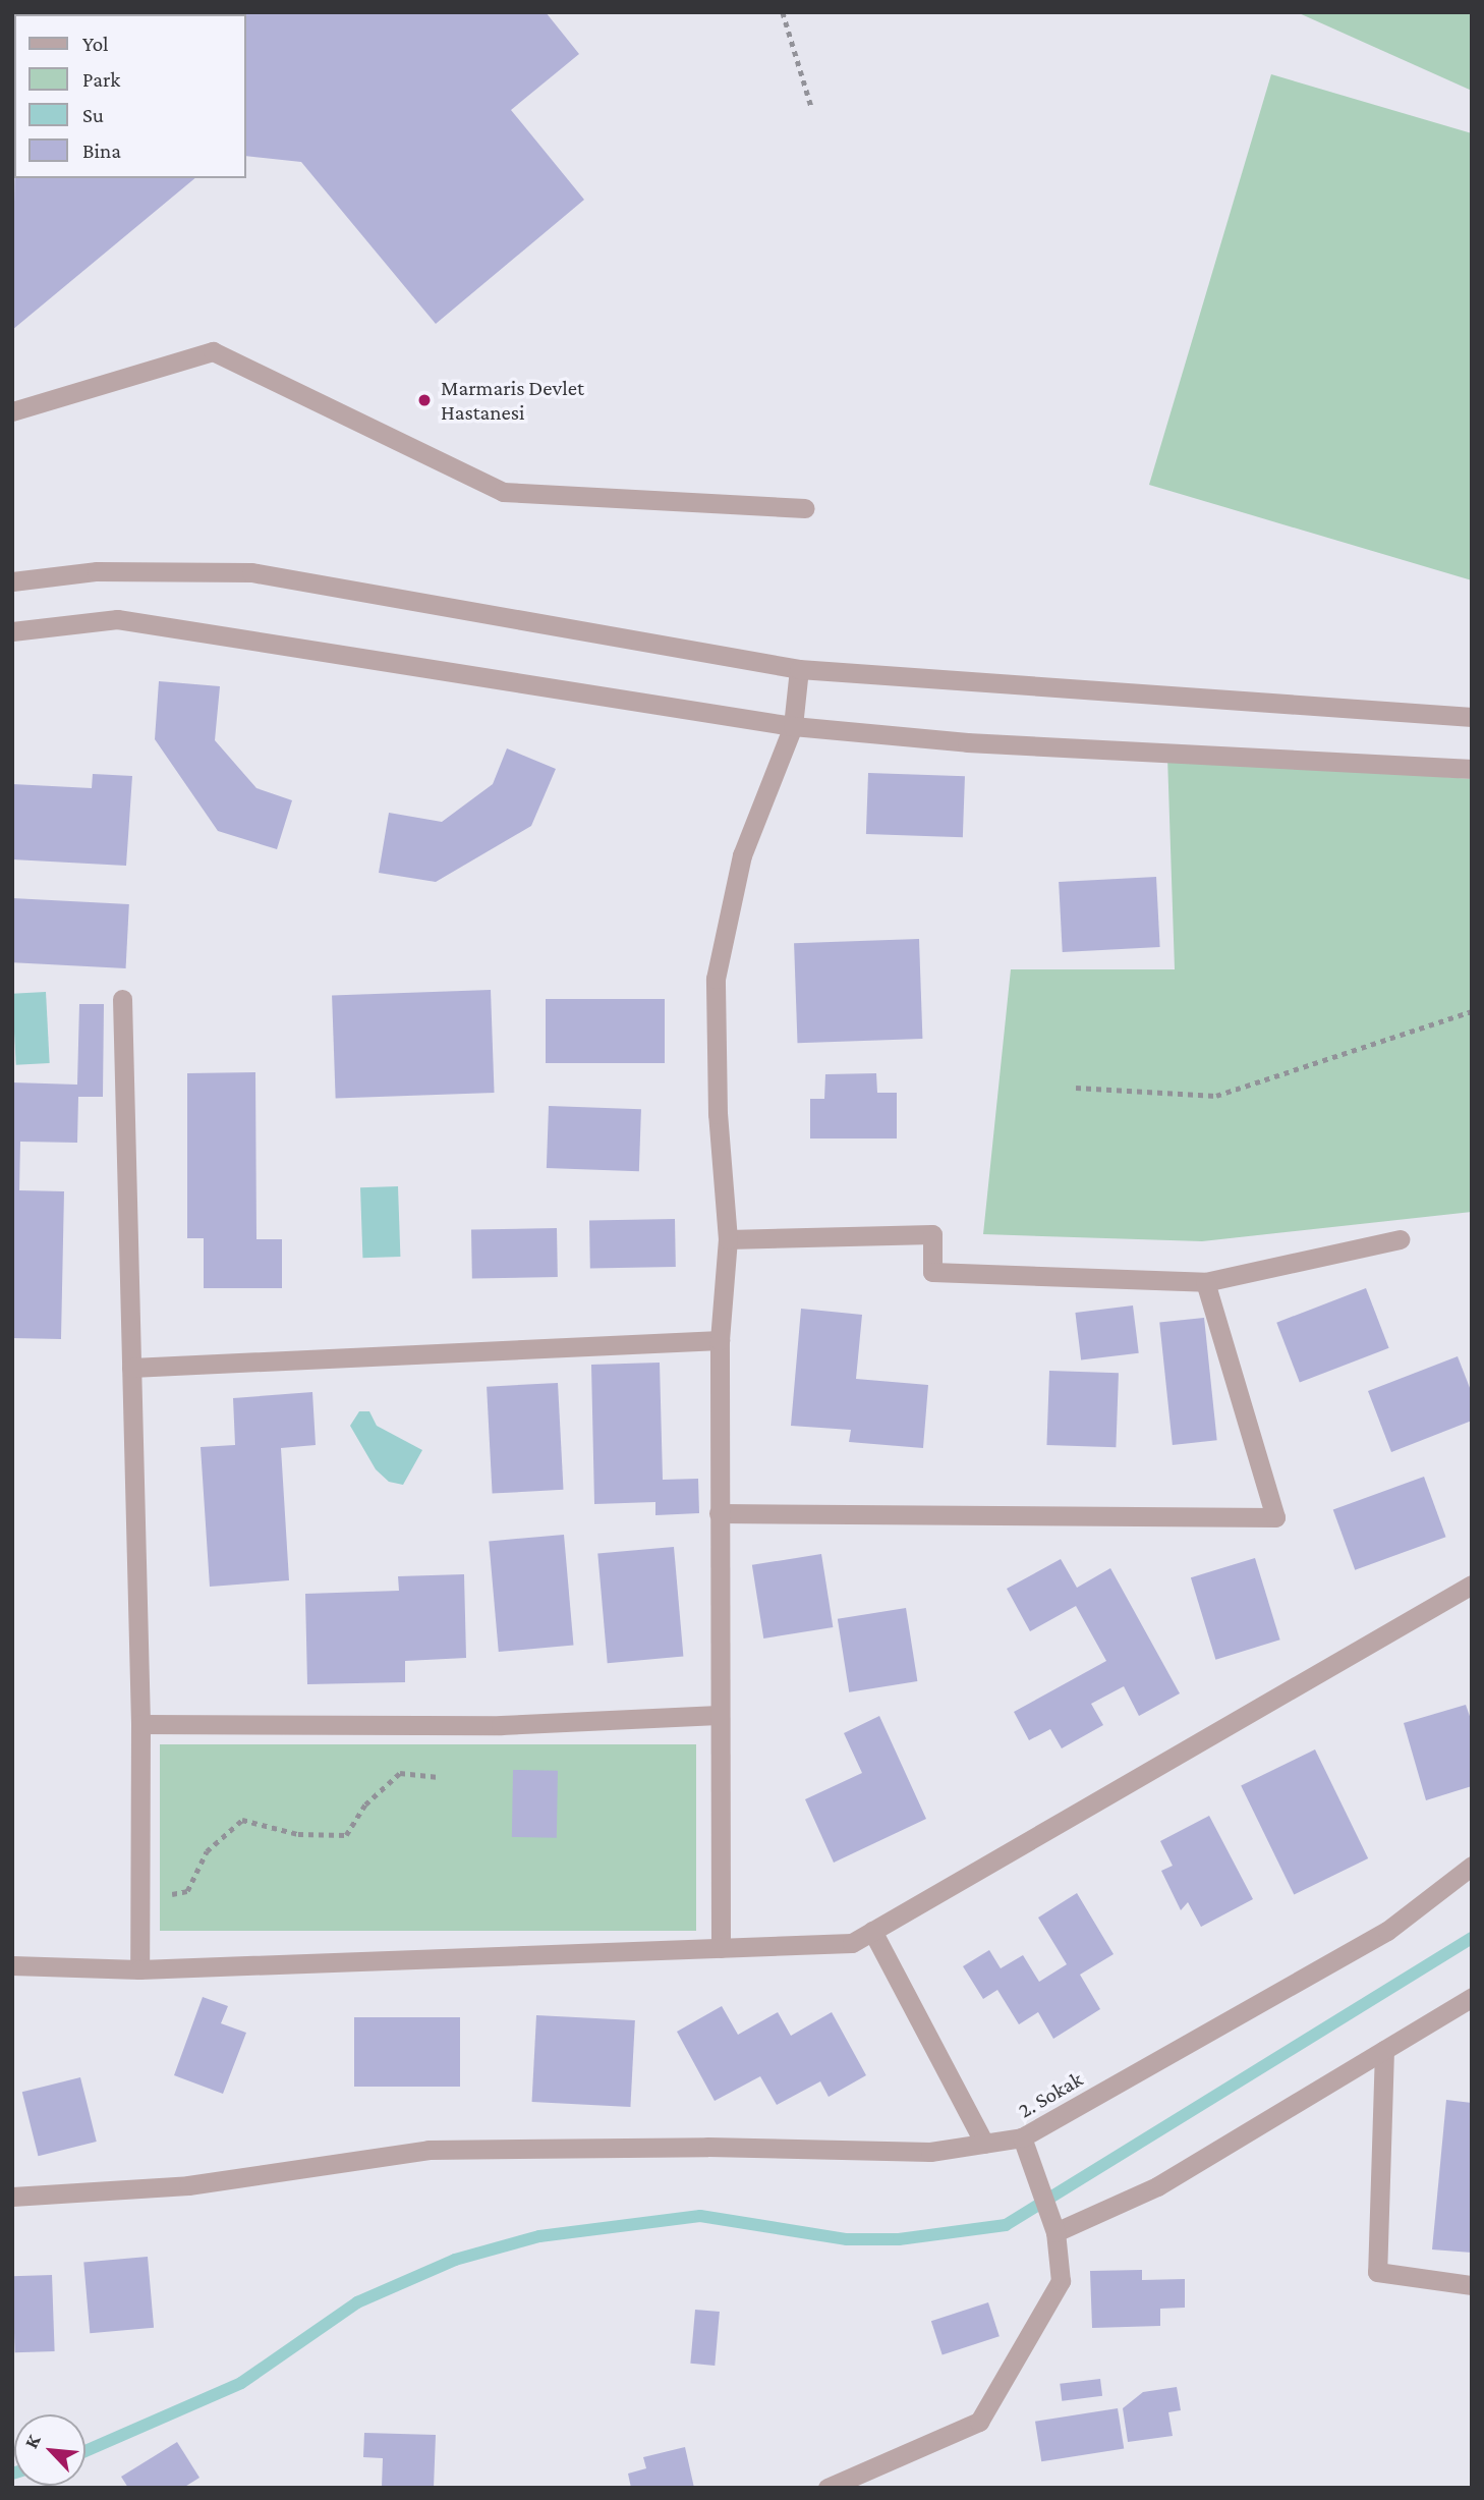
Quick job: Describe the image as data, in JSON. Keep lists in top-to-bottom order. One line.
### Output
{"streets":{"street":["2. Sokak"]},"places":["Marmaris Devlet Hastanesi"],"legend":["Yol","Park","Su","Bina"],"north":"top left"}
